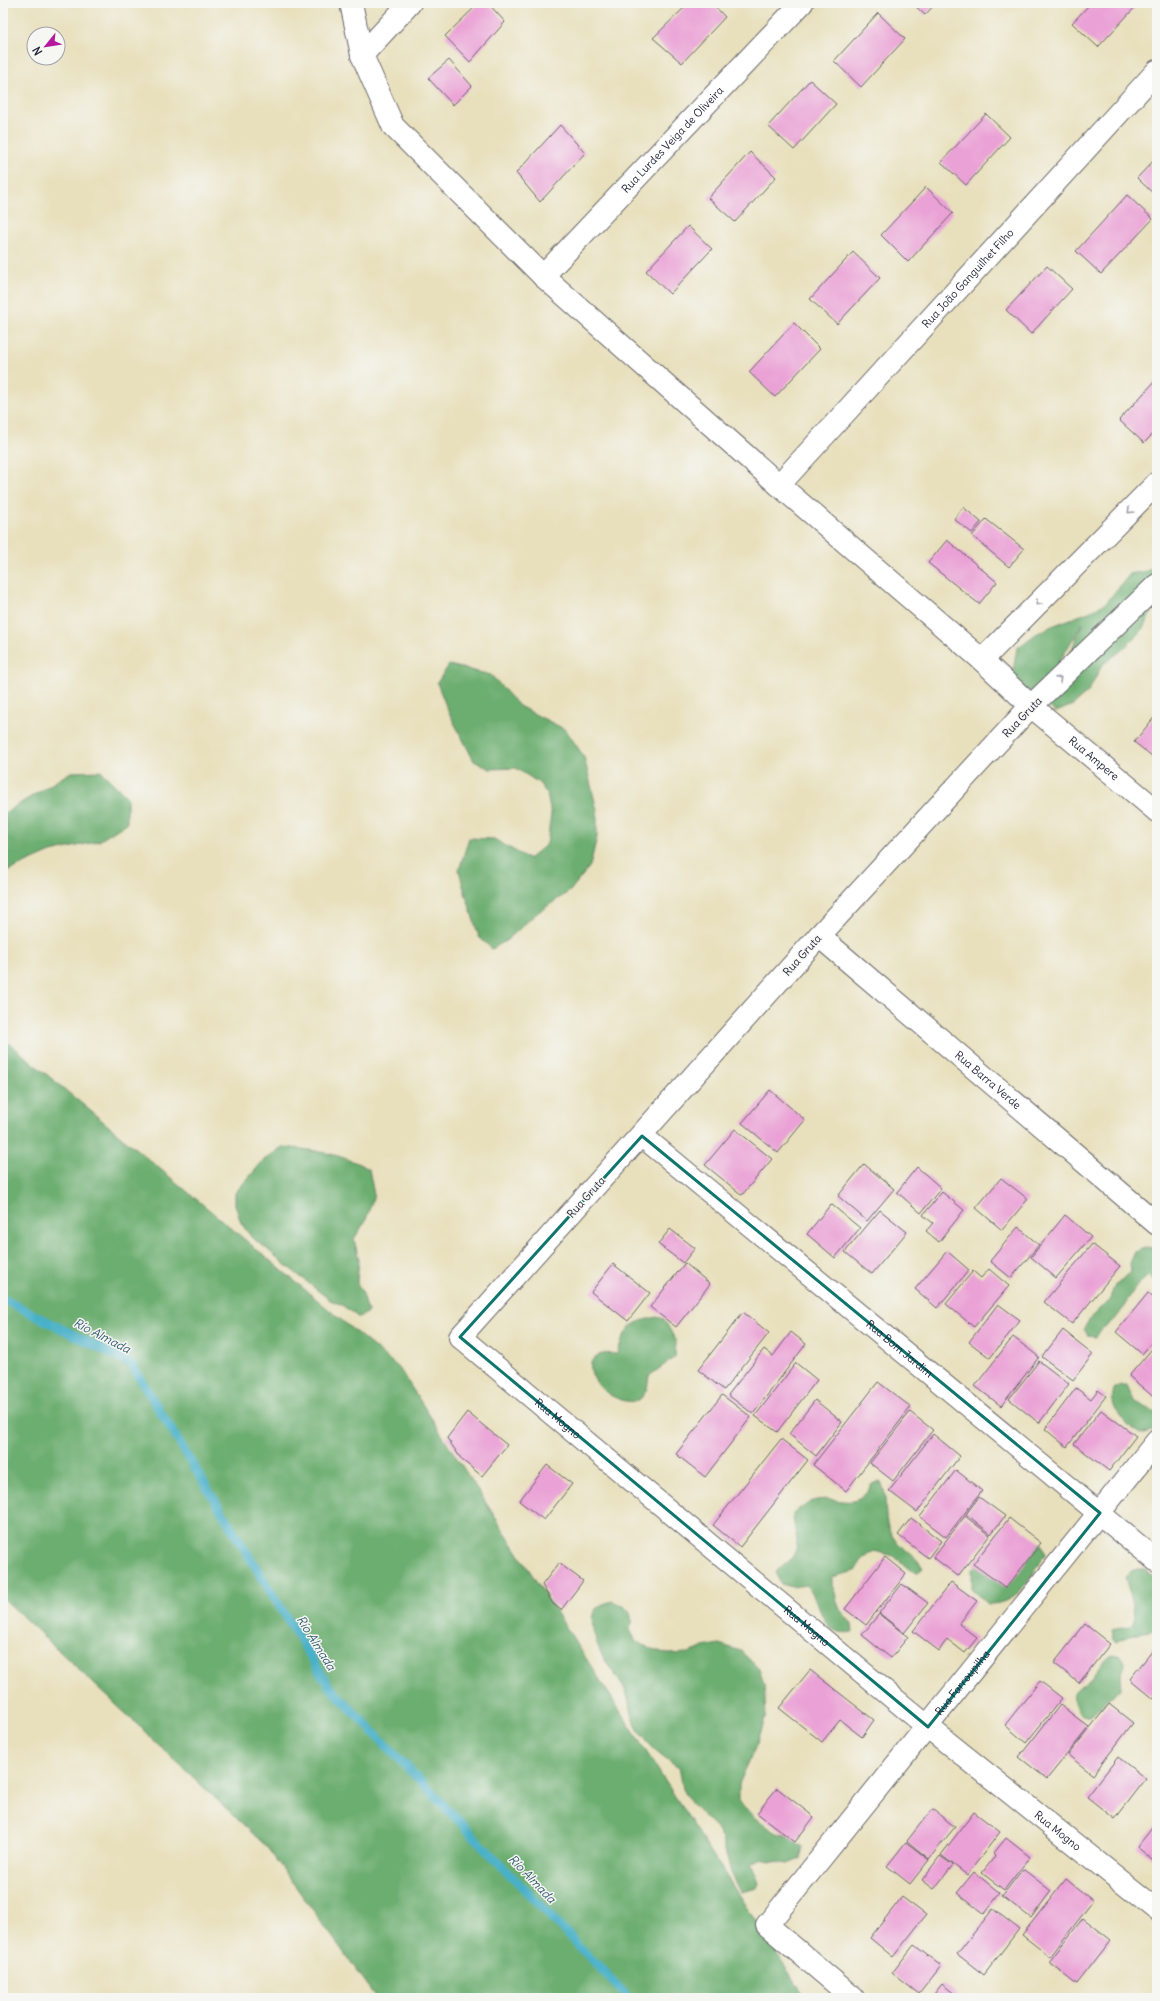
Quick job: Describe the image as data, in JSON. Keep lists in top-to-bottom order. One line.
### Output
{"streets":{"street":["Rua Lurdes Veiga de Oliveira","Rua João Ganguilhet Filho","Rua Gruta","Rua Ampere","Rua Barra Verde","Rua Bom Jardim","Rua Mogno","Rua Farroupilha"]},"crossings":[["Rua Lurdes Veiga de Oliveira","Rua Ampere"],["Rua João Ganguilhet Filho","Rua Ampere"],["Rua Gruta","Rua Ampere"],["Rua Gruta","Rua Barra Verde"],["Rua Gruta","Rua Bom Jardim"],["Rua Gruta","Rua Mogno"],["Rua Bom Jardim","Rua Farroupilha"],["Rua Mogno","Rua Farroupilha"]],"water":["Río Almada"],"north":"bottom left"}
